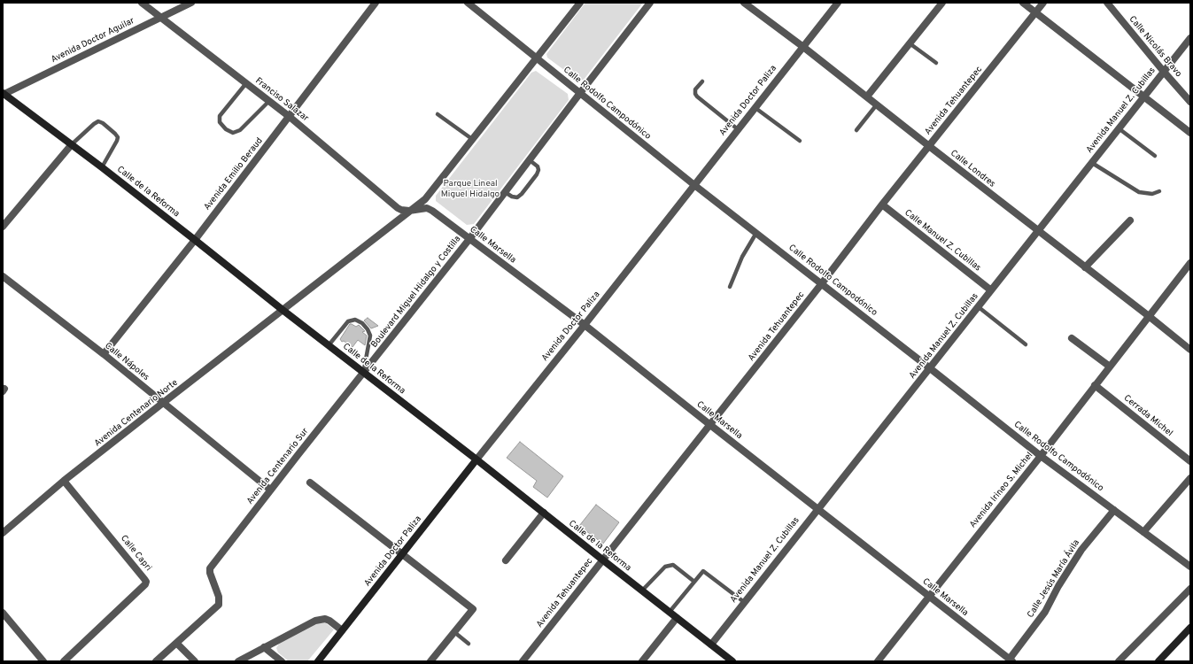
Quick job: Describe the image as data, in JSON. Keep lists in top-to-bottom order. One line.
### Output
{"streets":{"main road":["Avenida Doctor Paliza","Calle de la Reforma"],"street":["Avenida Doctor Aguilar","Calle Nicolás Bravo","Franciso Salazar","Avenida Tehuantepec","Calle Rodolfo Campodónico","Avenida Manuel Z. Cubillas","Calle Londres","Avenida Emilio Beraud","Calle Manuel Z. Cubillas","Calle Marsella","Boulevard Miguel Hidalgo y Costilla","Calle Nápoles","Avenida Centenario Norte","Cerrada Michel","Avenida Centenario Sur","Avenida Irineo S. Michel","Calle Capri","Calle Jesús María Ávila"]},"crossings":[["Avenida Doctor Aguilar","Franciso Salazar"],["Avenida Doctor Aguilar","Calle de la Reforma"],["Calle Nicolás Bravo","Avenida Manuel Z. Cubillas"],["Franciso Salazar","Avenida Emilio Beraud"],["Franciso Salazar","Calle Marsella"],["Avenida Doctor Paliza","Calle Rodolfo Campodónico"],["Avenida Doctor Paliza","Calle Londres"],["Avenida Doctor Paliza","Calle de la Reforma"],["Avenida Doctor Paliza","Calle Marsella"],["Avenida Tehuantepec","Calle Rodolfo Campodónico"],["Avenida Tehuantepec","Calle Londres"],["Avenida Tehuantepec","Calle de la Reforma"],["Avenida Tehuantepec","Calle Manuel Z. Cubillas"],["Avenida Tehuantepec","Calle Marsella"],["Calle Rodolfo Campodónico","Avenida Manuel Z. Cubillas"],["Calle Rodolfo Campodónico","Boulevard Miguel Hidalgo y Costilla"],["Calle Rodolfo Campodónico","Avenida Irineo S. Michel"],["Calle Rodolfo Campodónico","Calle Jesús María Ávila"],["Avenida Manuel Z. Cubillas","Calle Londres"],["Avenida Manuel Z. Cubillas","Calle de la Reforma"],["Avenida Manuel Z. Cubillas","Calle Manuel Z. Cubillas"],["Avenida Manuel Z. Cubillas","Calle Marsella"],["Calle Londres","Avenida Irineo S. Michel"],["Avenida Emilio Beraud","Calle de la Reforma"],["Avenida Emilio Beraud","Calle Nápoles"],["Calle de la Reforma","Boulevard Miguel Hidalgo y Costilla"],["Calle de la Reforma","Avenida Centenario Norte"],["Calle de la Reforma","Avenida Centenario Sur"],["Calle Marsella","Boulevard Miguel Hidalgo y Costilla"],["Calle Marsella","Avenida Irineo S. Michel"],["Calle Marsella","Calle Jesús María Ávila"],["Boulevard Miguel Hidalgo y Costilla","Avenida Centenario Sur"],["Calle Nápoles","Avenida Centenario Norte"],["Calle Nápoles","Avenida Centenario Sur"],["Avenida Centenario Norte","Calle Capri"],["Cerrada Michel","Avenida Irineo S. Michel"]],"parks":["Parque Lineal Miguel Hidalgo"]}
